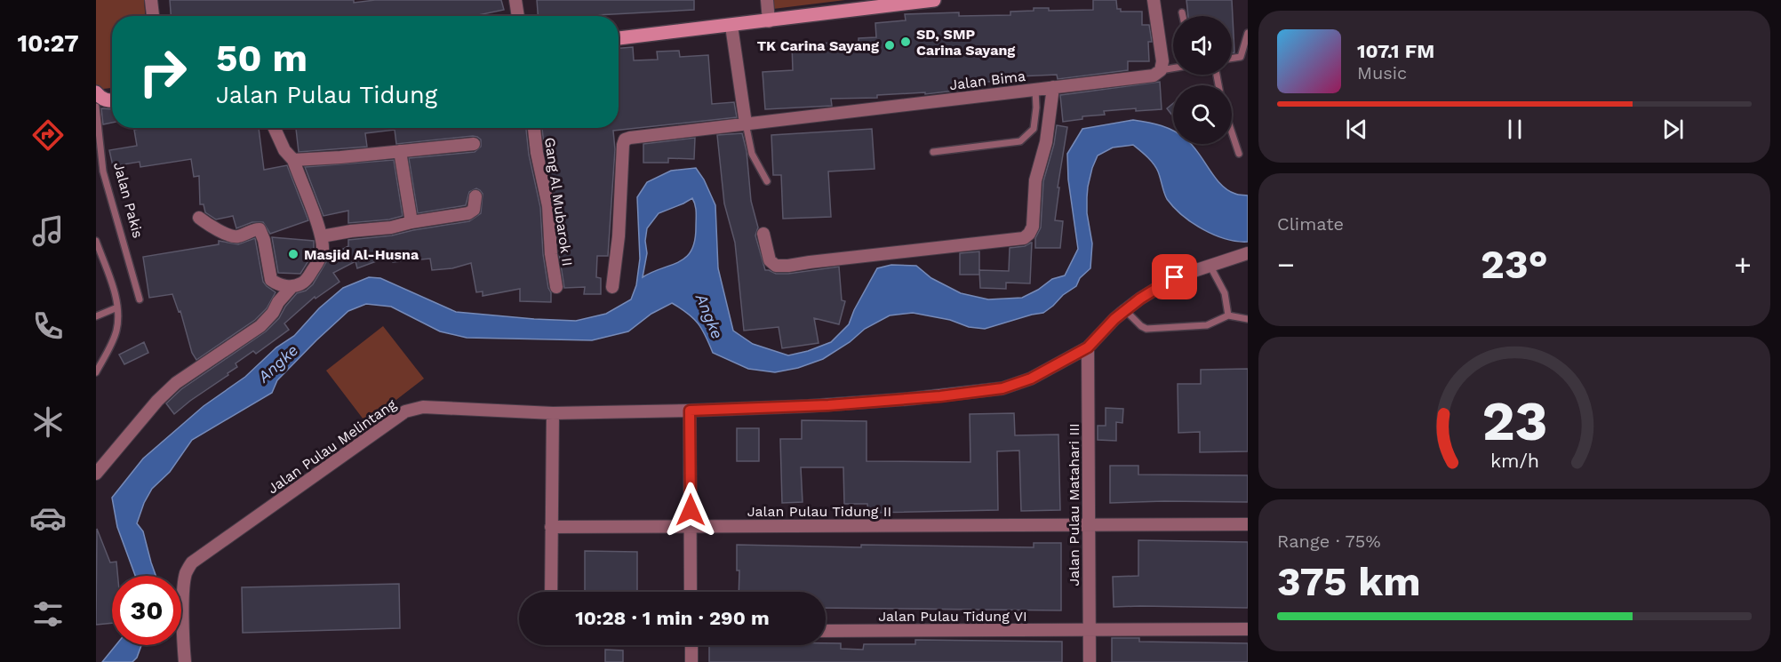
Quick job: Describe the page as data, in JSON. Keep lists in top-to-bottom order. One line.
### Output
{"streets":{"street":["Jalan Bima","Jalan Pakis","Gang Al Mubarok II","Jalan Pulau Melintang","Jalan Pulau Matahari III","Jalan Pulau Tidung II","Jalan Pulau Tidung VI"]},"crossings":[["Jalan Pulau Melintang","Jalan Pulau Matahari III"],["Jalan Pulau Matahari III","Jalan Pulau Tidung II"],["Jalan Pulau Matahari III","Jalan Pulau Tidung VI"]],"water":["Angke"],"places":["SD, SMP Carina Sayang","TK Carina Sayang","Masjid Al-Husna"],"page":{"tabs":"10:27","turn":["50 m","Jalan Pulau Tidung"],"song":["107.1 FM","Music"],"tile":["Climate",["Range · 75%","375 km"]],"heat":["−","23°","+"],"limit":"30","trip":"10:28 · 1 min · 290 m","gauge":["23","km/h"]}}
